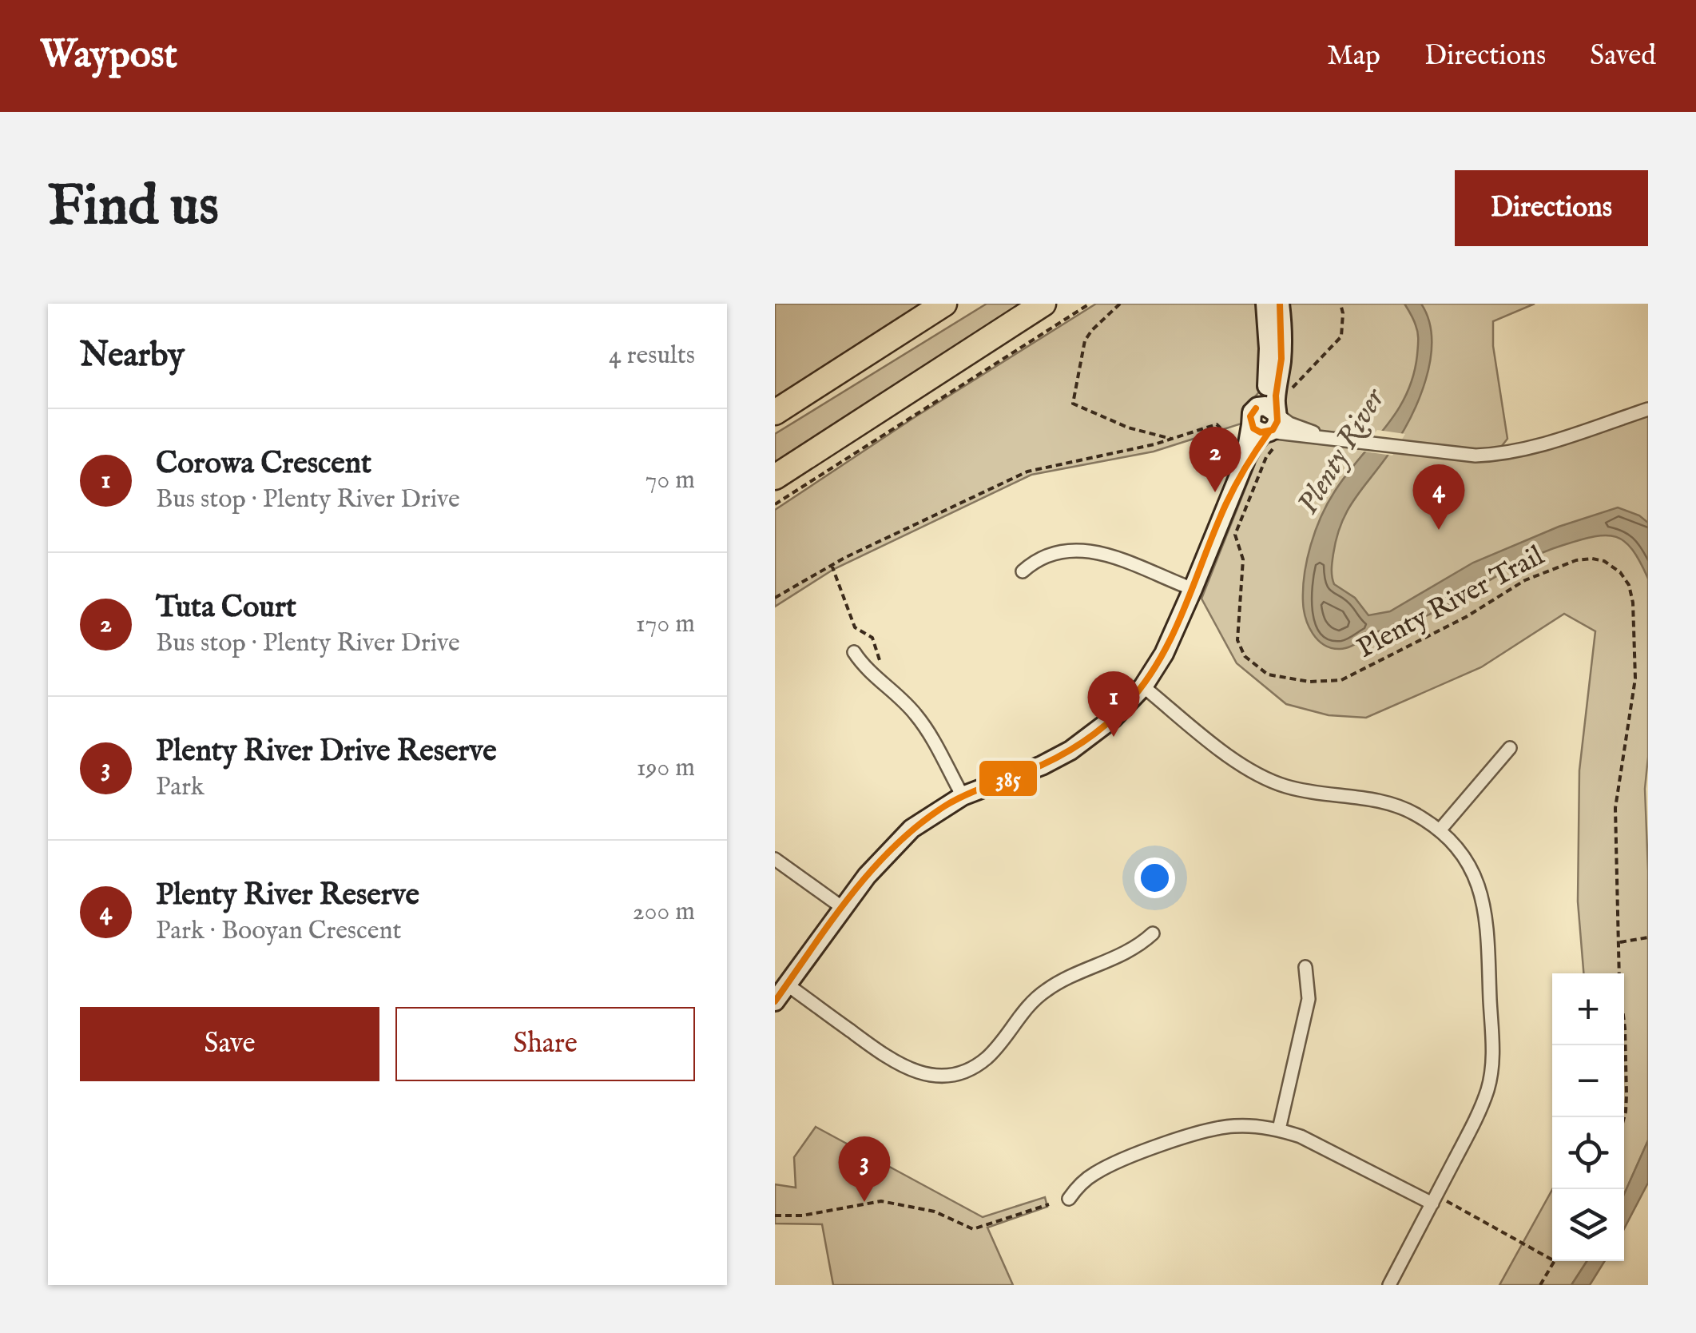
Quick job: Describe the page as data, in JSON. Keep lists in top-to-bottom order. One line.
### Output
{"streets":{"path":["Plenty River Trail"]},"water":["Plenty River"],"lines":["transit line 385"],"page":{"header":"Waypost","nav":["Map","Directions","Saved"],"buttons":["Directions",["Save","Share"]],"title":"Find us","heading":["Nearby","4 results"],"list":[{"mark":"1","name":"Corowa Crescent","note":"Bus stop · Plenty River Drive","value":"70 m"},{"mark":"2","name":"Tuta Court","note":"Bus stop · Plenty River Drive","value":"170 m"},{"mark":"3","name":"Plenty River Drive Reserve","note":"Park","value":"190 m"},{"mark":"4","name":"Plenty River Reserve","note":"Park · Booyan Crescent","value":"200 m"}],"pins":["2","4","1","3"],"map_buttons":["+","−"]}}
